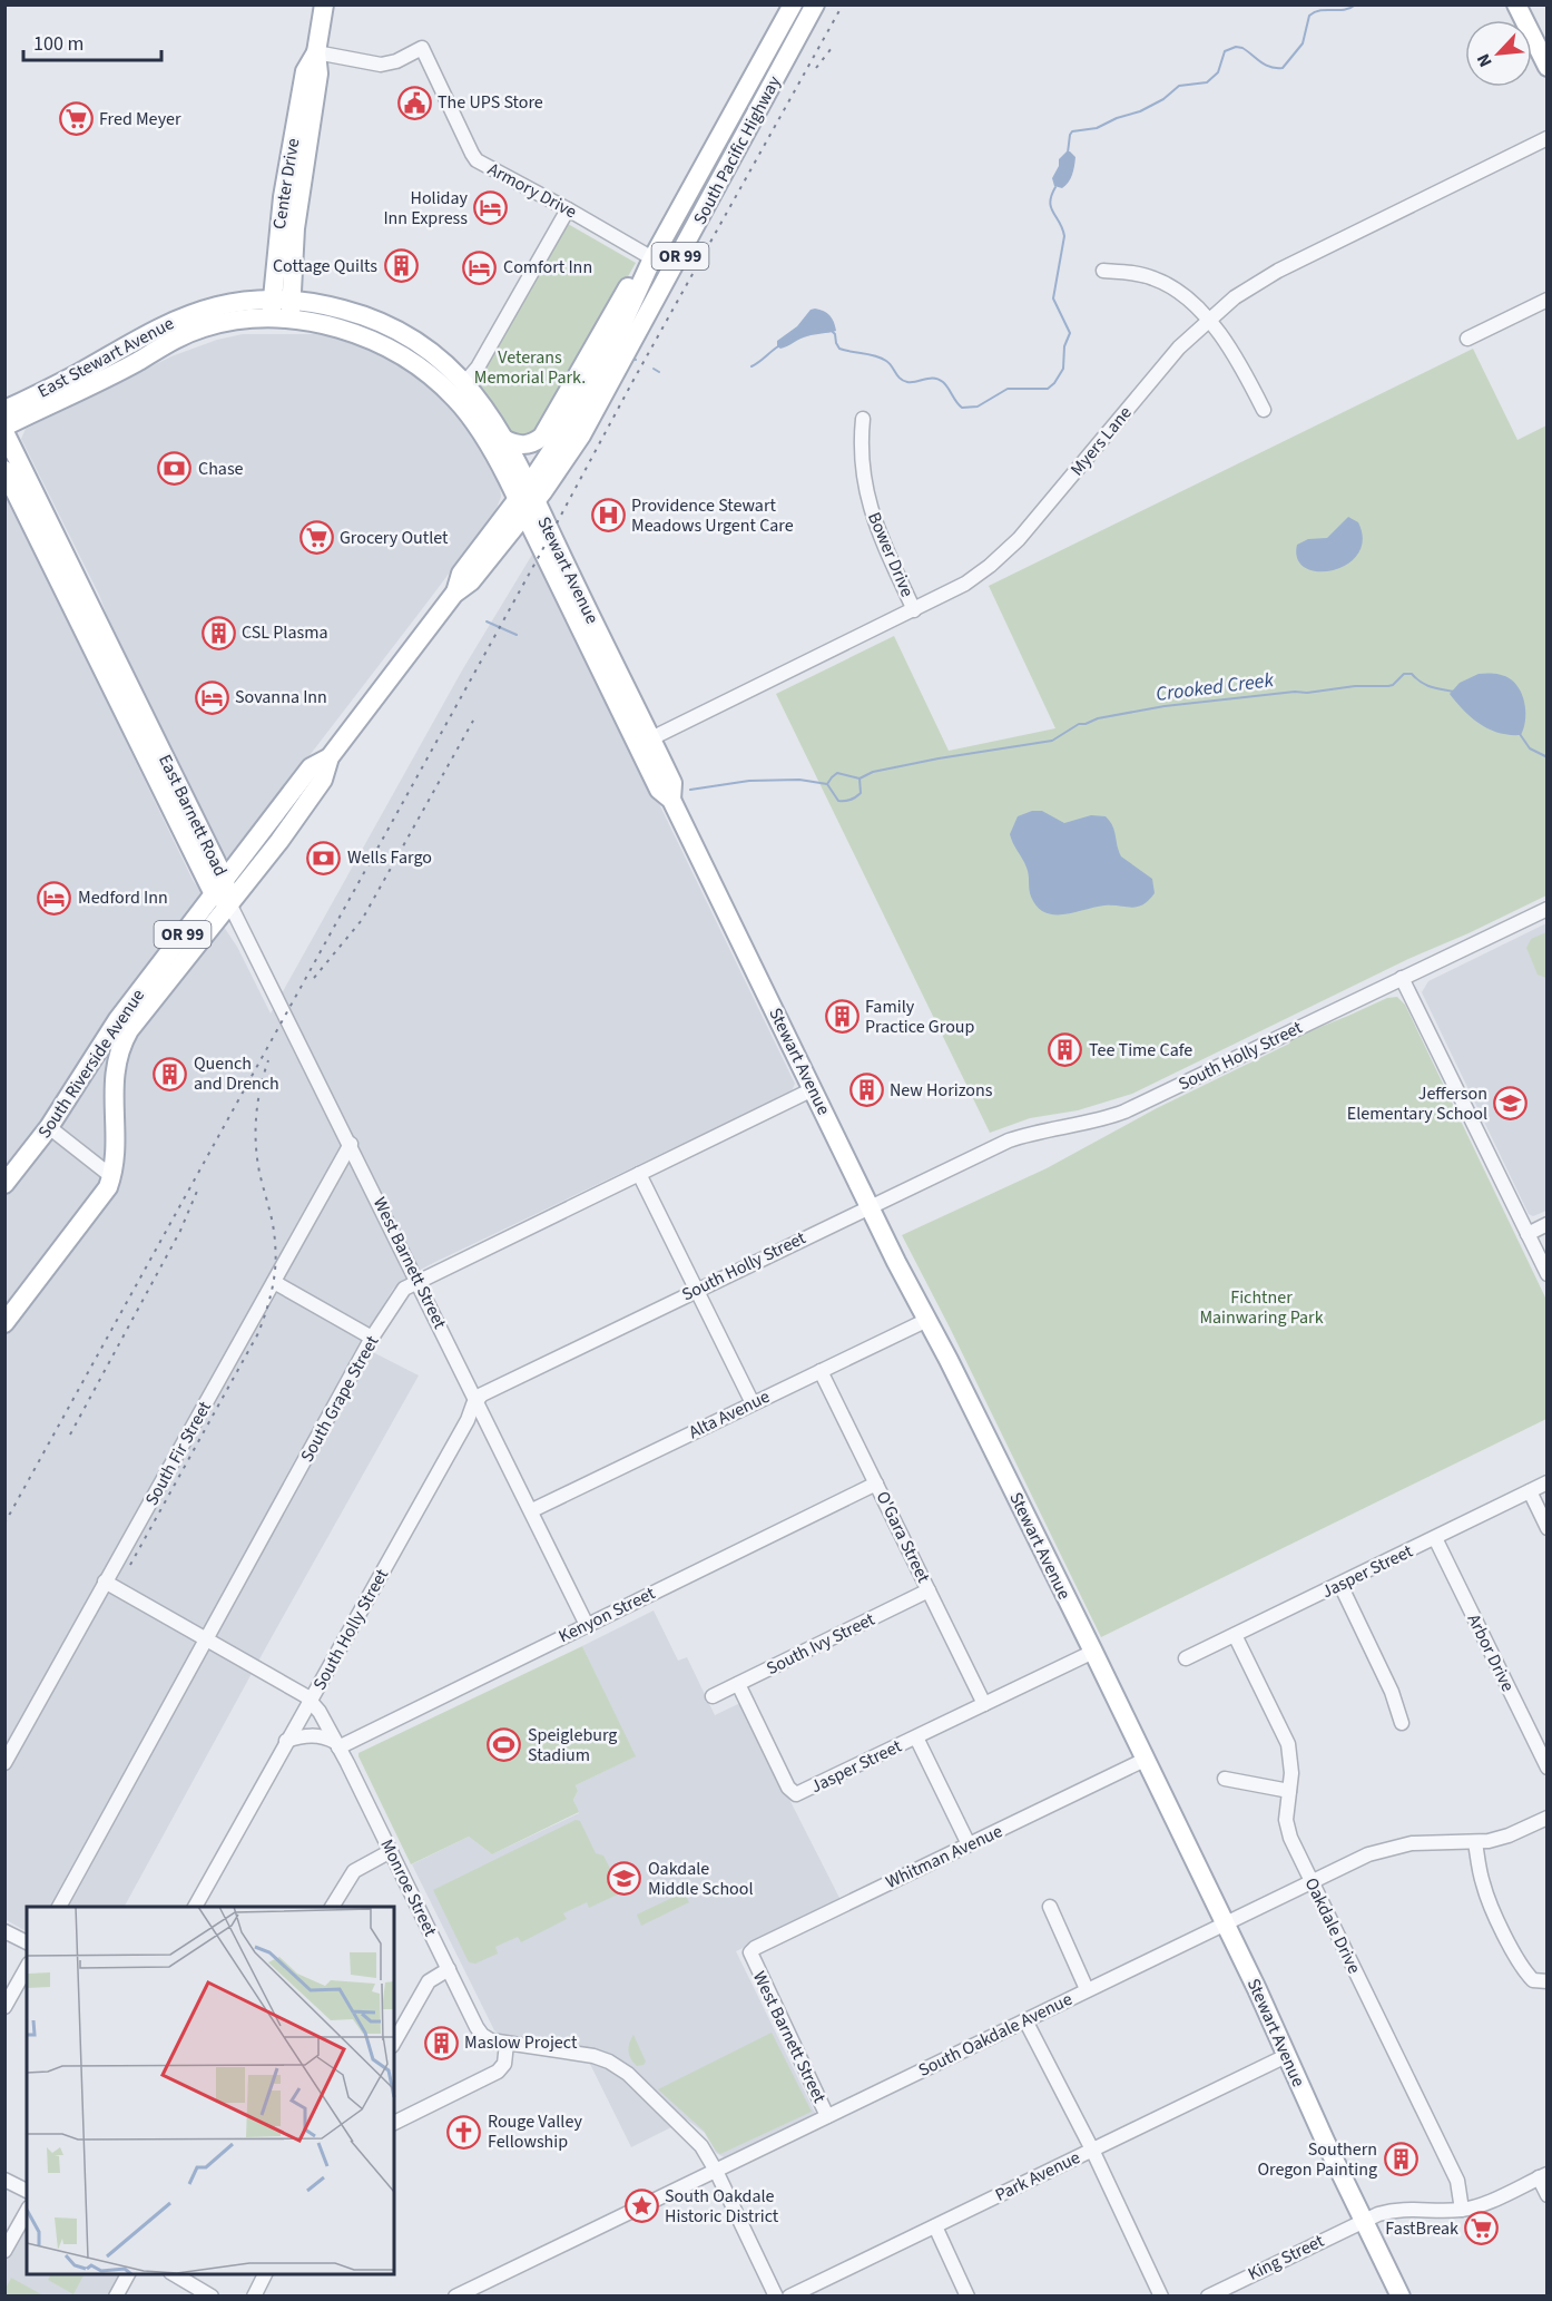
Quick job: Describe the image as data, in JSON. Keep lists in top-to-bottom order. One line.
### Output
{"streets":{"main road":["South Pacific Highway","Center Drive","OR 99","East Stewart Avenue","Stewart Avenue","East Barnett Road","South Riverside Avenue"],"street":["Armory Drive","Myers Lane","Bower Drive","South Holly Street","West Barnett Street","South Grape Street","Alta Avenue","South Fir Street","O'Gara Street","Jasper Street","Kenyon Street","South Ivy Street","Arbor Drive","Whitman Avenue","Monroe Street","Oakdale Drive","South Oakdale Avenue","Park Avenue","King Street"]},"crossings":[["South Pacific Highway","Armory Drive"],["South Pacific Highway","East Stewart Avenue"],["South Pacific Highway","Stewart Avenue"],["South Pacific Highway","South Riverside Avenue"],["Center Drive","Armory Drive"],["Center Drive","East Stewart Avenue"],["OR 99","South Riverside Avenue"],["East Stewart Avenue","Stewart Avenue"],["East Stewart Avenue","South Riverside Avenue"],["Myers Lane","Bower Drive"],["Myers Lane","Stewart Avenue"],["Stewart Avenue","South Holly Street"],["Stewart Avenue","South Riverside Avenue"],["Stewart Avenue","South Grape Street"],["Stewart Avenue","Alta Avenue"],["Stewart Avenue","Jasper Street"],["Stewart Avenue","Whitman Avenue"],["Stewart Avenue","South Oakdale Avenue"],["Stewart Avenue","Park Avenue"],["Stewart Avenue","King Street"],["East Barnett Road","South Riverside Avenue"],["East Barnett Road","West Barnett Street"],["South Holly Street","West Barnett Street"],["South Holly Street","Monroe Street"],["South Riverside Avenue","West Barnett Street"],["West Barnett Street","South Grape Street"],["West Barnett Street","Alta Avenue"],["West Barnett Street","South Fir Street"],["West Barnett Street","Kenyon Street"],["West Barnett Street","Whitman Avenue"],["West Barnett Street","South Oakdale Avenue"],["South Grape Street","Monroe Street"],["Alta Avenue","O'Gara Street"],["South Fir Street","Monroe Street"],["O'Gara Street","Jasper Street"],["O'Gara Street","Kenyon Street"],["O'Gara Street","South Ivy Street"],["Jasper Street","South Ivy Street"],["Jasper Street","Arbor Drive"],["Jasper Street","Oakdale Drive"],["Kenyon Street","Monroe Street"],["Monroe Street","South Oakdale Avenue"],["Oakdale Drive","South Oakdale Avenue"],["Oakdale Drive","King Street"]],"water":["Crooked Creek"],"parks":["Veterans Memorial Park.","Fichtner Mainwaring Park"],"places":{"public building":["The UPS Store"],"supermarket":["Fred Meyer","Grocery Outlet","FastBreak"],"hotel":["Holiday Inn Express","Comfort Inn","Sovanna Inn","Medford Inn"],"building":["Cottage Quilts","CSL Plasma","Family Practice Group","Tee Time Cafe","Quench and Drench","New Horizons","Maslow Project","Southern Oregon Painting"],"bank":["Chase","Wells Fargo"],"hospital":["Providence Stewart Meadows Urgent Care"],"school or university":["Jefferson Elementary School","Oakdale Middle School"],"sports":["Speigleburg Stadium"],"church":["Rouge Valley Fellowship"],"place":["South Oakdale Historic District"]},"scale_bar":"100 m","north":"bottom left"}
